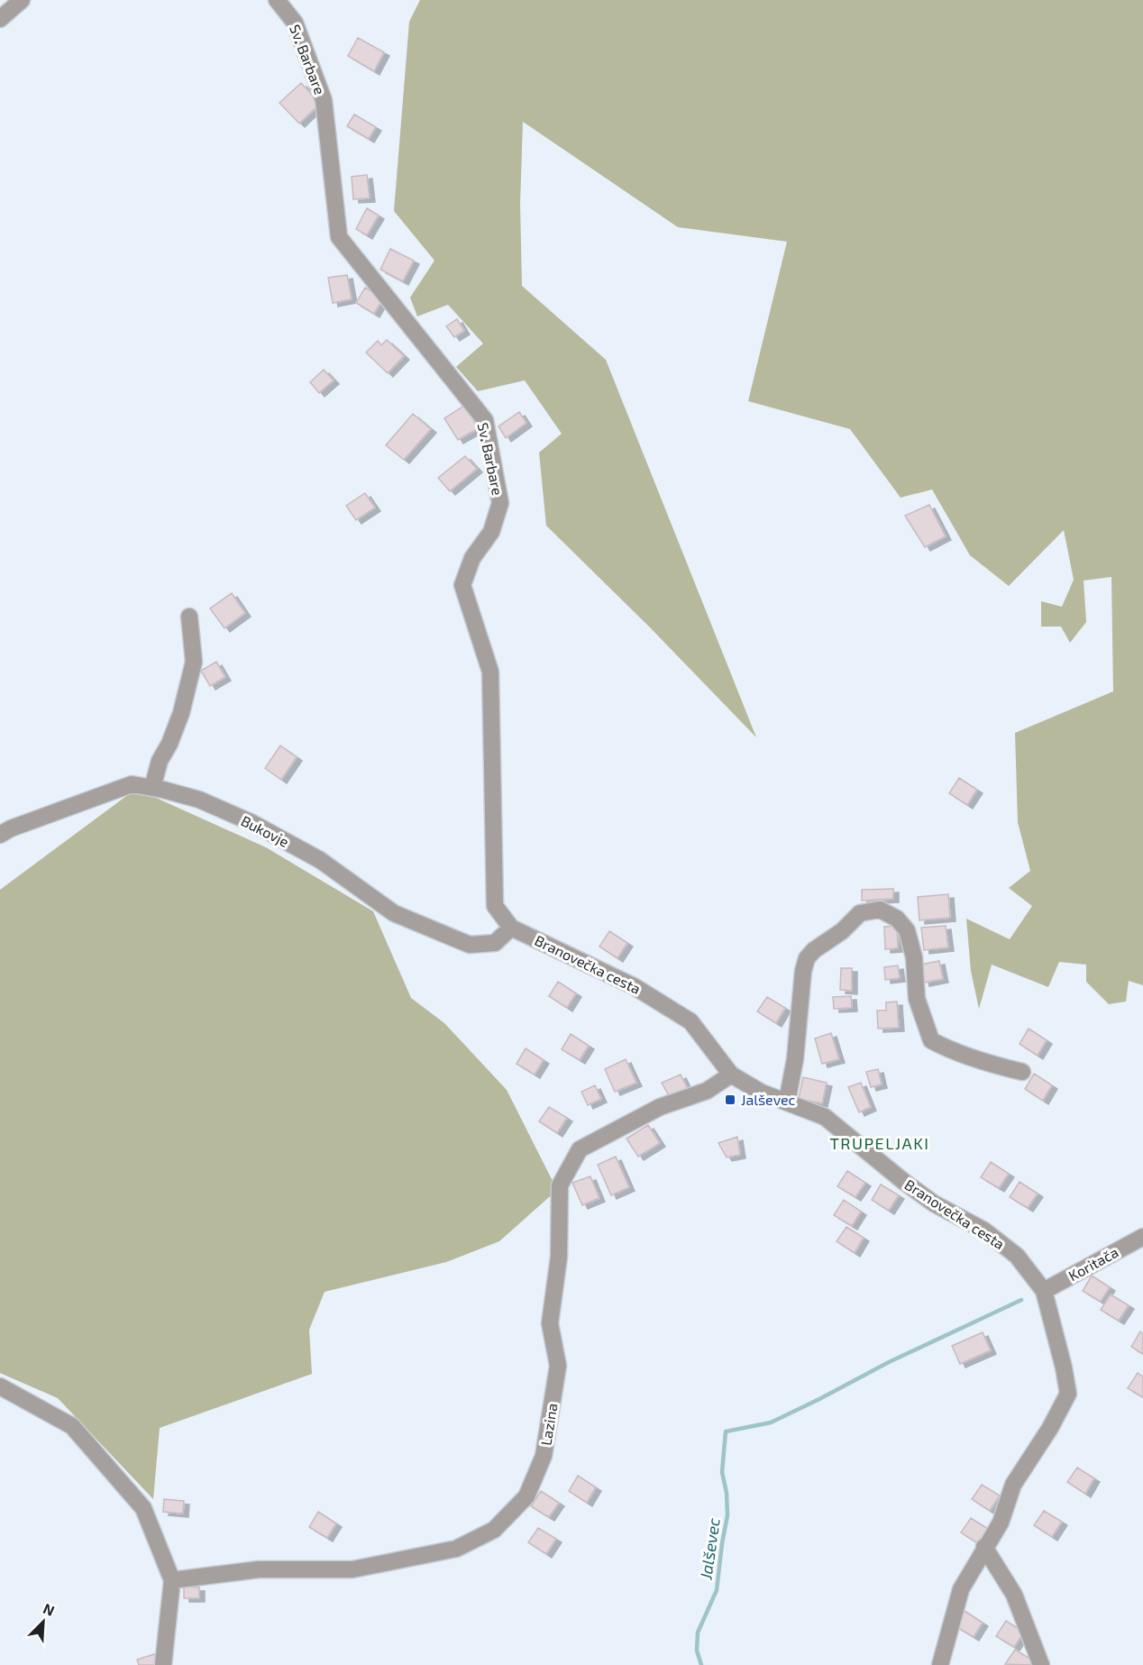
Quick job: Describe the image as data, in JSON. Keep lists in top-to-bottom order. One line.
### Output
{"streets":{"street":["Sv. Barbare","Bukovje","Branovečka cesta","Koritača","Lazina"]},"crossings":[["Sv. Barbare","Bukovje"],["Sv. Barbare","Branovečka cesta"],["Bukovje","Branovečka cesta"],["Branovečka cesta","Koritača"],["Branovečka cesta","Lazina"]],"districts":["TRUPELJAKI"],"water":["Jalševec"],"places":{"transit":["Jalševec"]},"north":"top right"}
